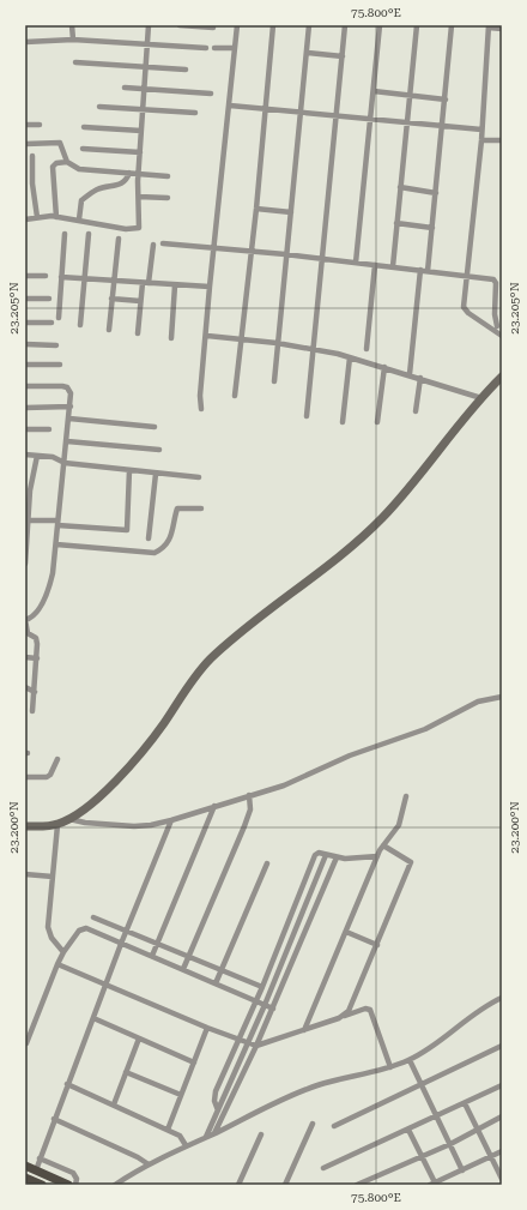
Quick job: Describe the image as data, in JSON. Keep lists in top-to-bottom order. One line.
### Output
{"coordinates":["75.800°E","23.205°N","23.200°N"]}
